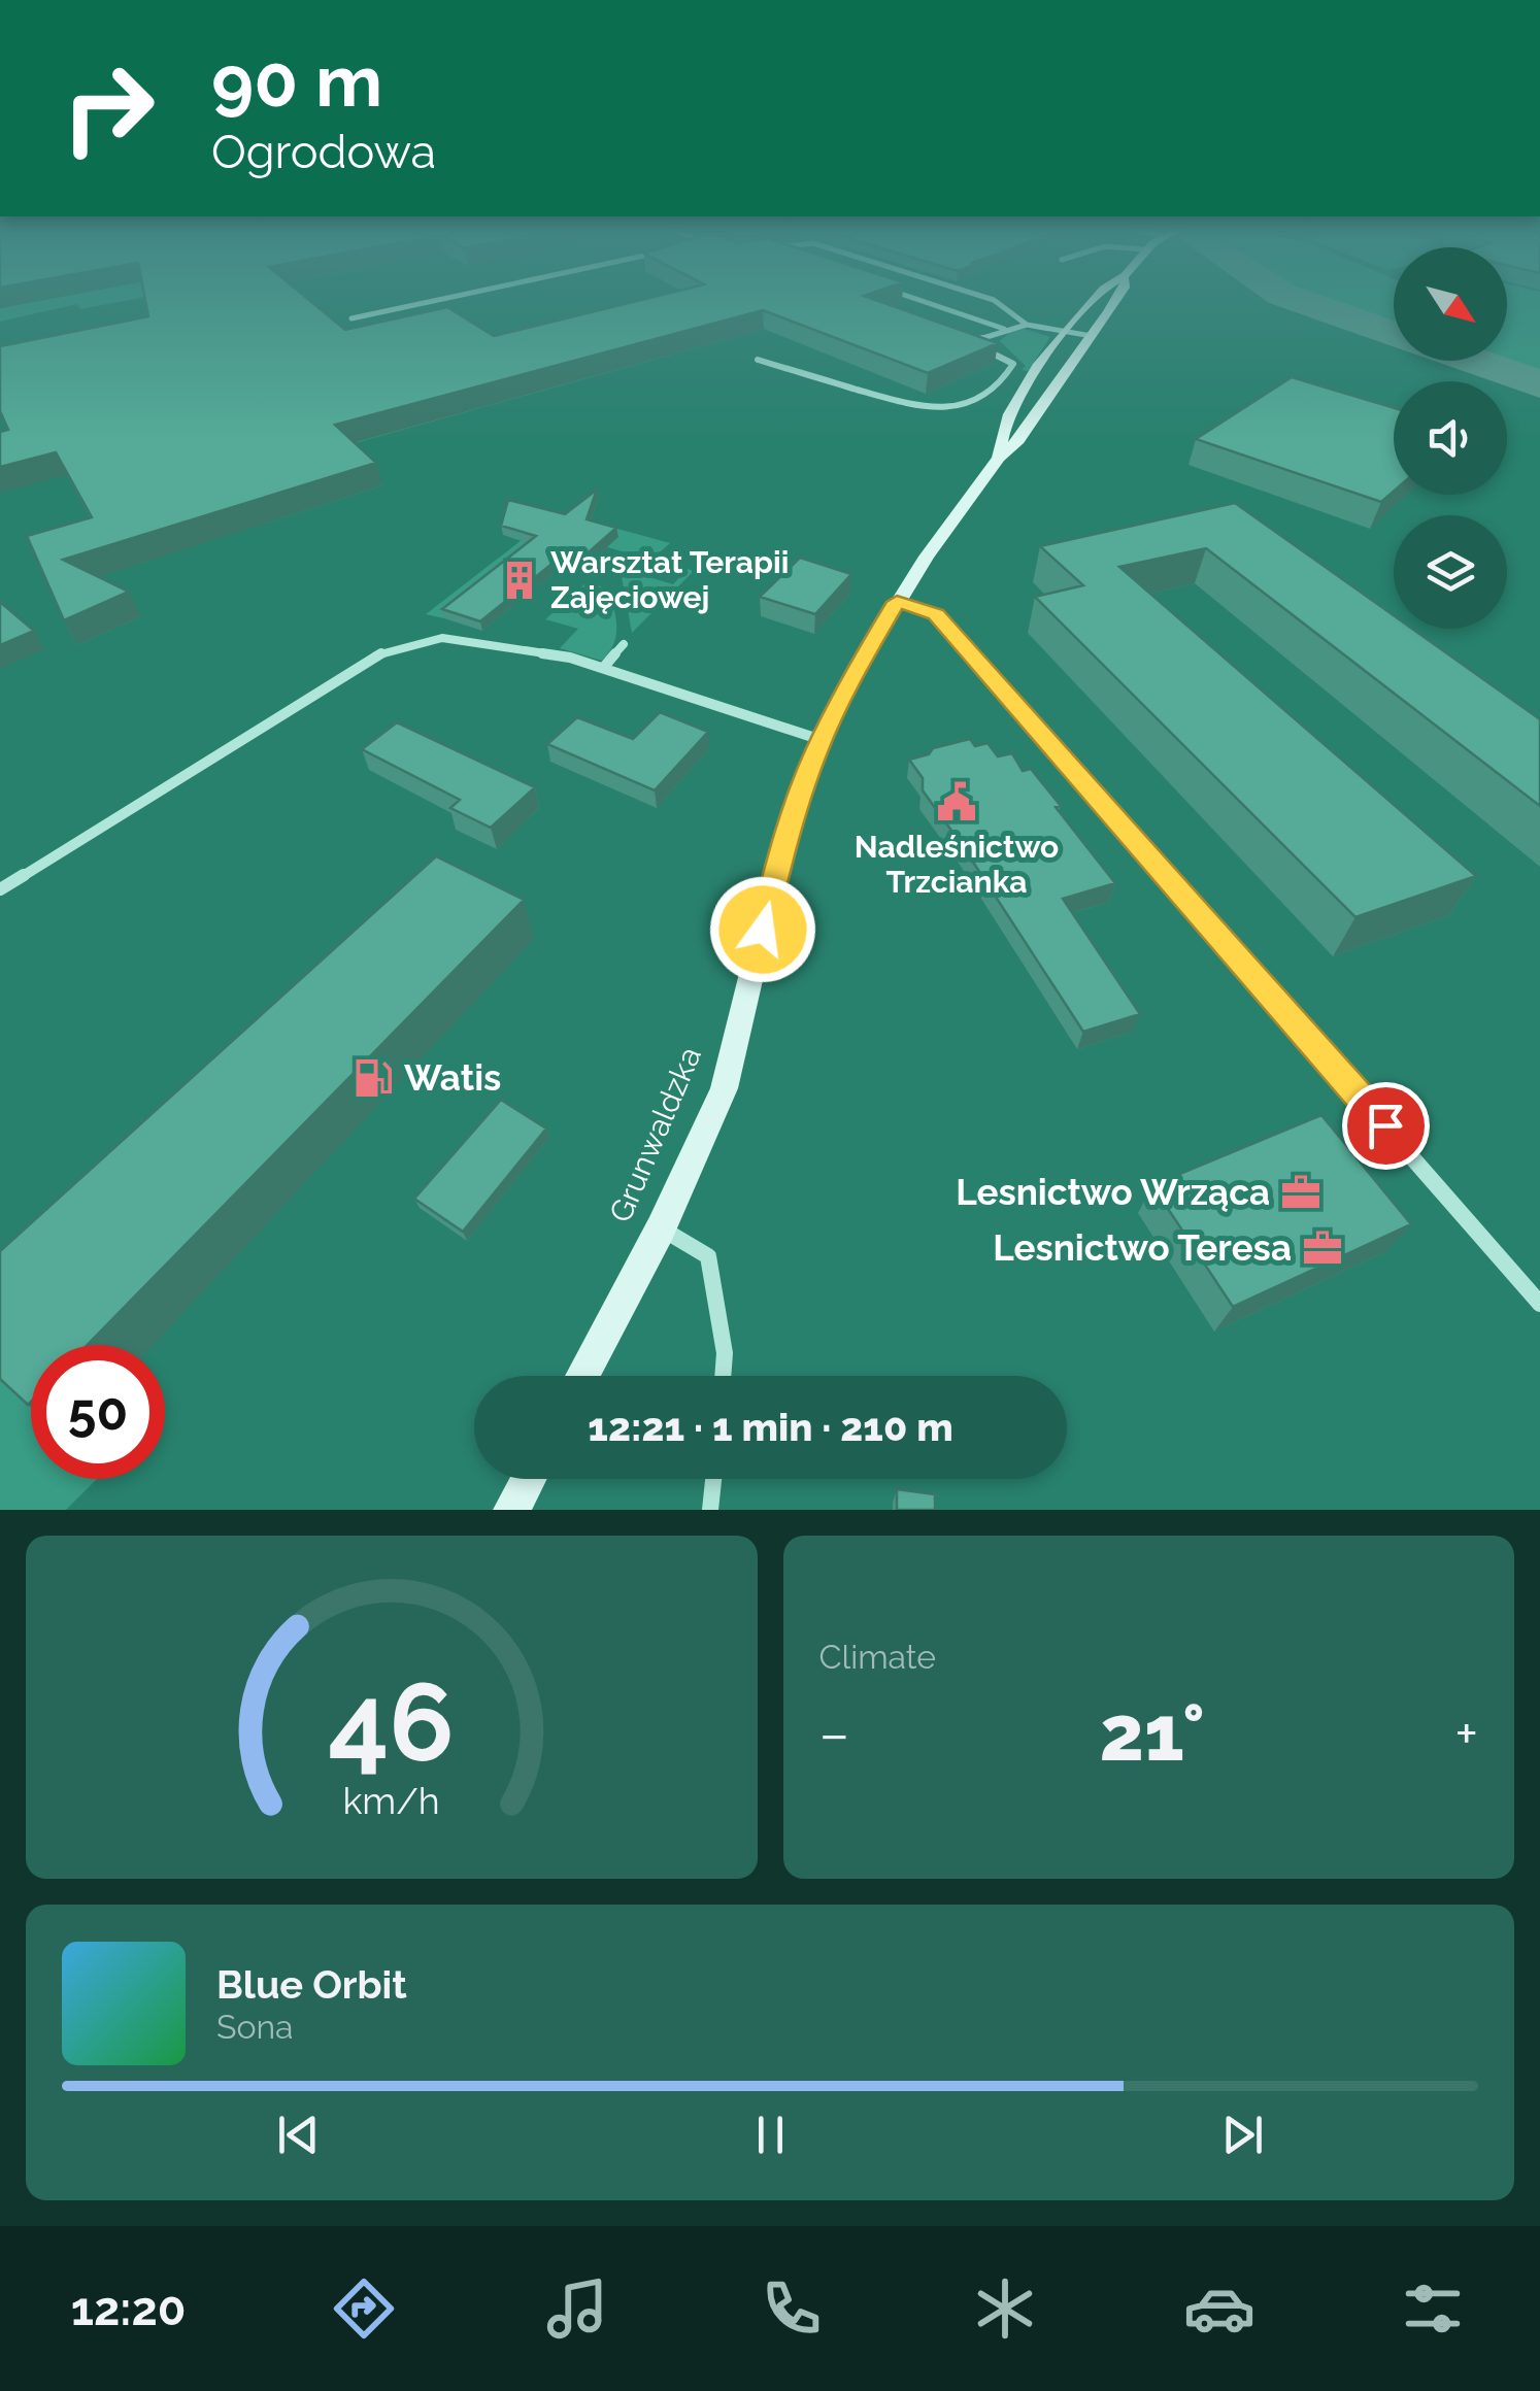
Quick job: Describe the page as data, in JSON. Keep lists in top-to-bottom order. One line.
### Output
{"streets":{"main road":["Grunwaldzka"]},"places":{"building":["Warsztat Terapii Zajęciowej"],"public building":["Nadleśnictwo Trzcianka"],"fuel station":["Watis"],"office":["Lesnictwo Wrząca","Lesnictwo Teresa"]},"north":"bottom right","page":{"turn":["90 m","Ogrodowa"],"limit":"50","trip":"12:21 · 1 min · 210 m","tile":"Climate","heat":["−","21°","+"],"song":["Blue Orbit","Sona"],"tabs":"12:20","gauge":["46","km/h"]}}
